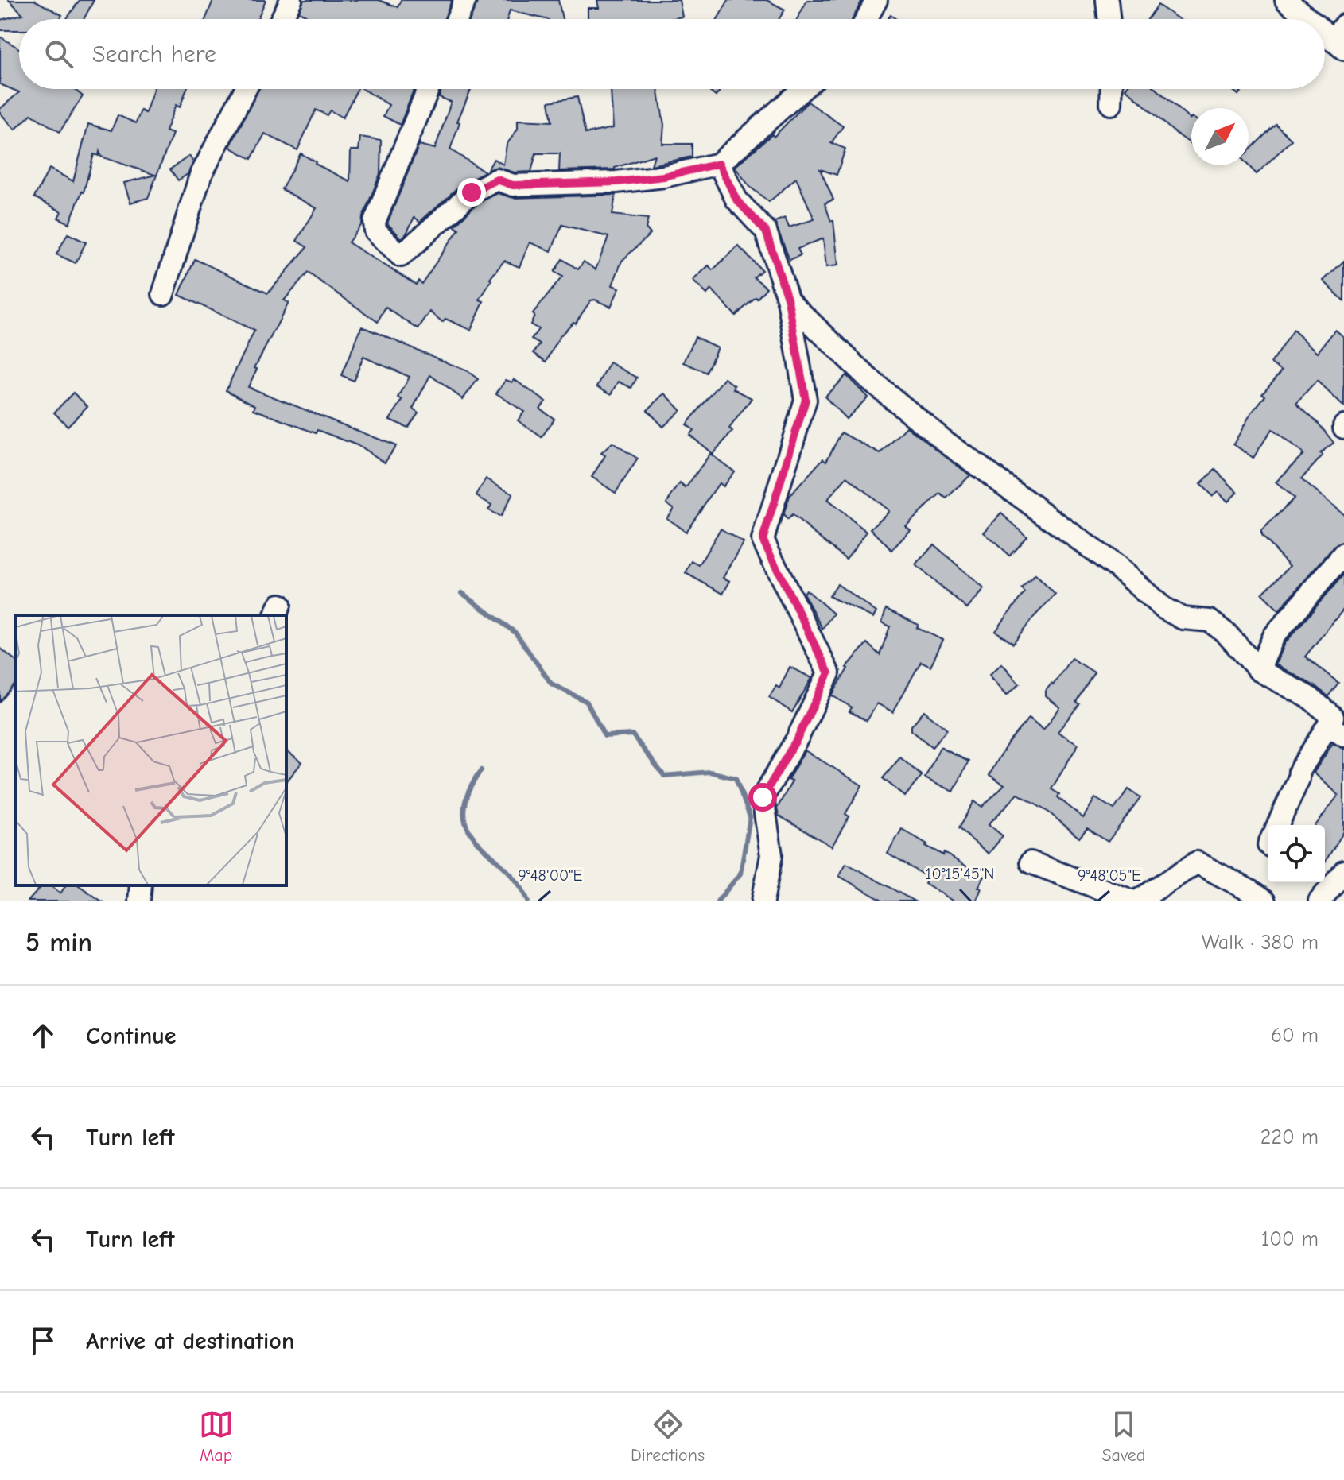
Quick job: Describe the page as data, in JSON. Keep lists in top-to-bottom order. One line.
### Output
{"north":"top right","page":{"search":"Search here","heading":["5 min","Walk · 380 m"],"list":[["Continue","60 m"],["Turn left","220 m"],["Turn left","100 m"],"Arrive at destination"],"nav":["Map","Directions","Saved"]},"coordinates":["10°15'45\"N","9°48'00\"E","9°48'05\"E"]}
